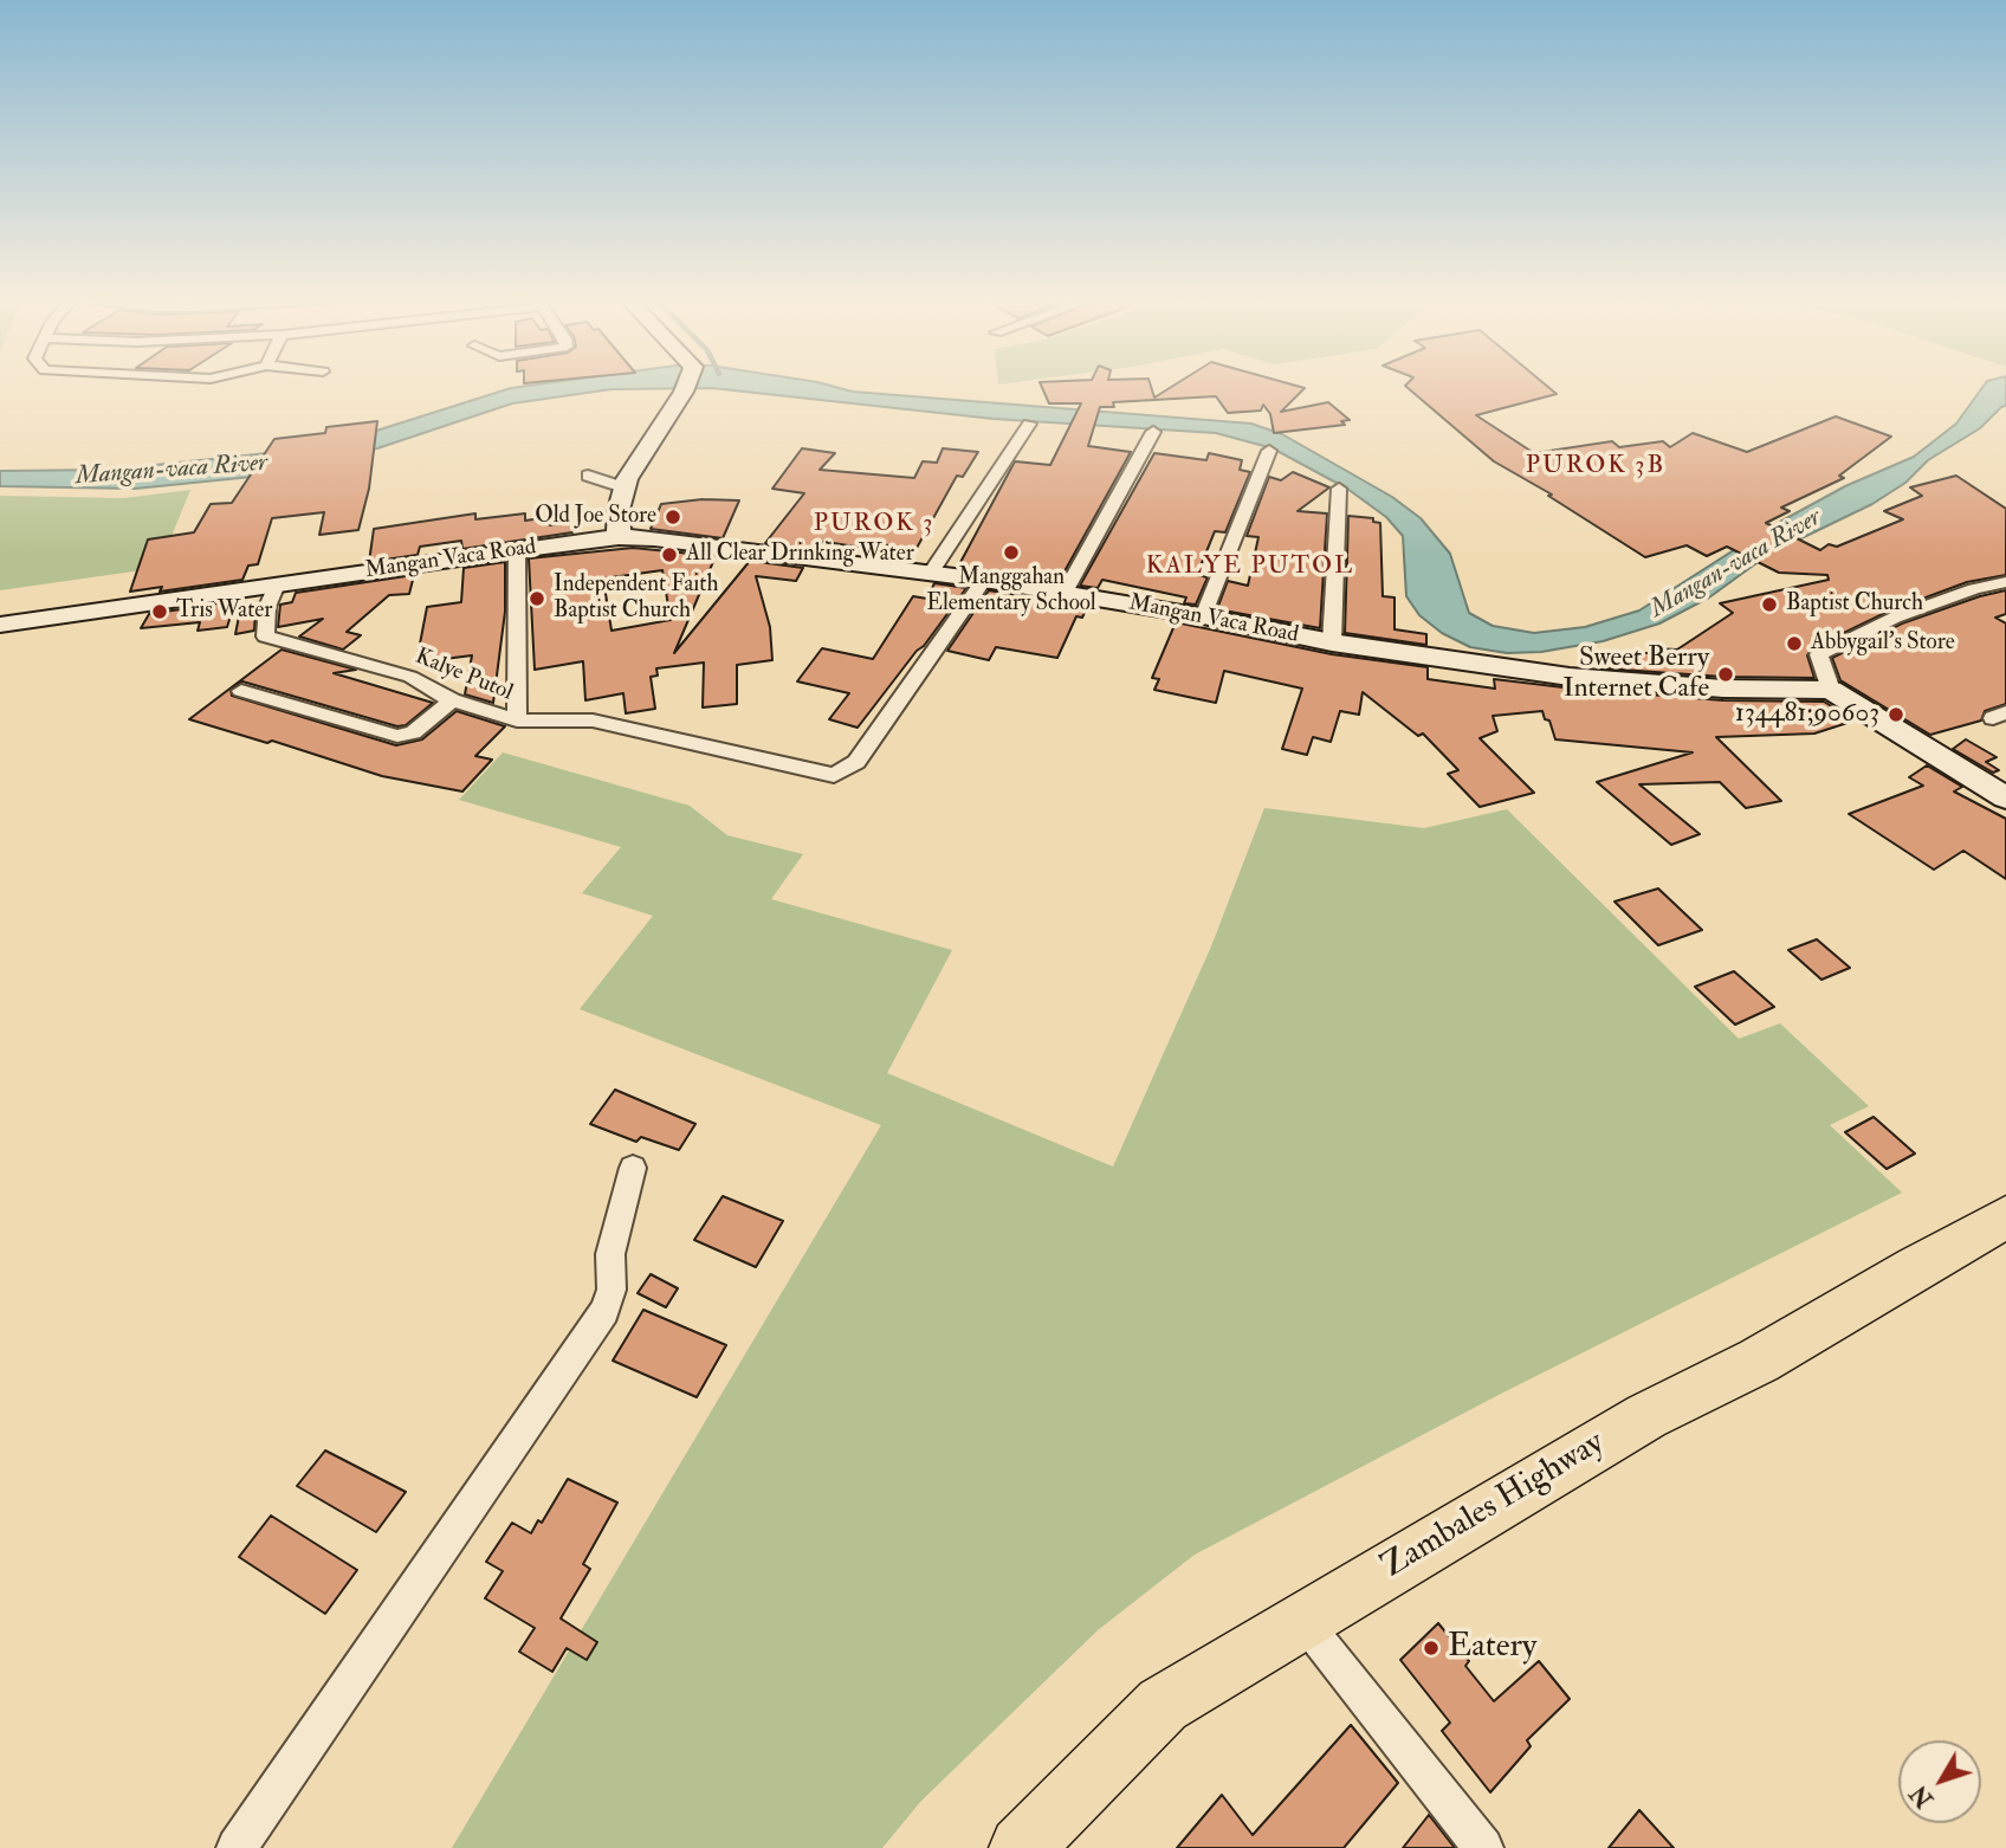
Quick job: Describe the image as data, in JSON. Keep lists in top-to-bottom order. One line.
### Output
{"streets":{"main road":["Mangan Vaca Road","Zambales Highway"],"street":["Kalye Putol"]},"crossings":[["Mangan Vaca Road","Kalye Putol"]],"districts":["PUROK 3B","PUROK 3","KALYE PUTOL"],"water":["Mangan-vaca River"],"places":["Old Joe Store","Manggahan Elementary School","All Clear Drinking Water","Independent Faith Baptist Church","Baptist Church","Tris Water","Abbygail's Store","Sweet Berry Internet Cafe","134481;90603","Eatery"],"north":"bottom left"}
